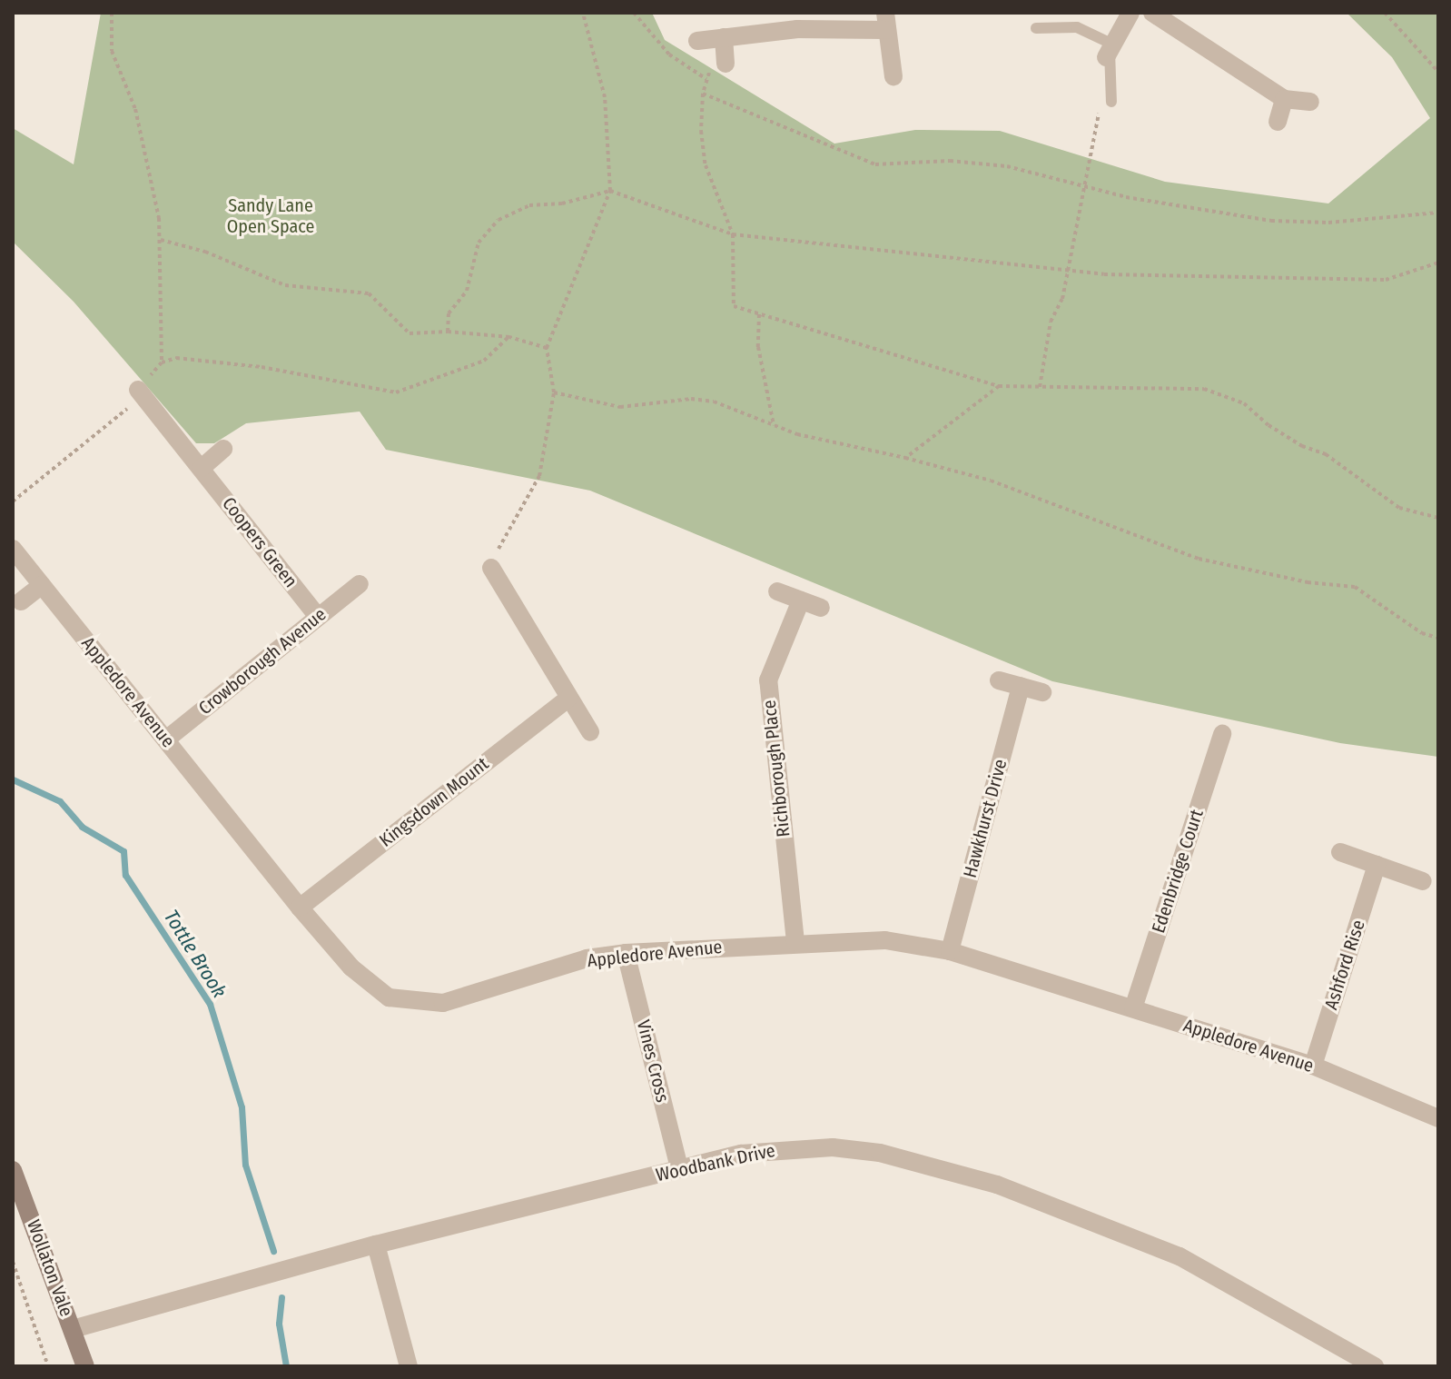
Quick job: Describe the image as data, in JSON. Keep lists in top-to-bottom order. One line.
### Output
{"streets":{"street":["Coopers Green","Crowborough Avenue","Appledore Avenue","Richborough Place","Kingsdown Mount","Hawkhurst Drive","Edenbridge Court","Ashford Rise","Vines Cross","Woodbank Drive","Wollaton Vale"]},"crossings":[["Coopers Green","Crowborough Avenue"],["Crowborough Avenue","Appledore Avenue"],["Appledore Avenue","Richborough Place"],["Appledore Avenue","Kingsdown Mount"],["Appledore Avenue","Hawkhurst Drive"],["Appledore Avenue","Edenbridge Court"],["Appledore Avenue","Ashford Rise"],["Appledore Avenue","Vines Cross"],["Vines Cross","Woodbank Drive"],["Woodbank Drive","Wollaton Vale"]],"water":["Tottle Brook"],"parks":["Sandy Lane Open Space"]}
